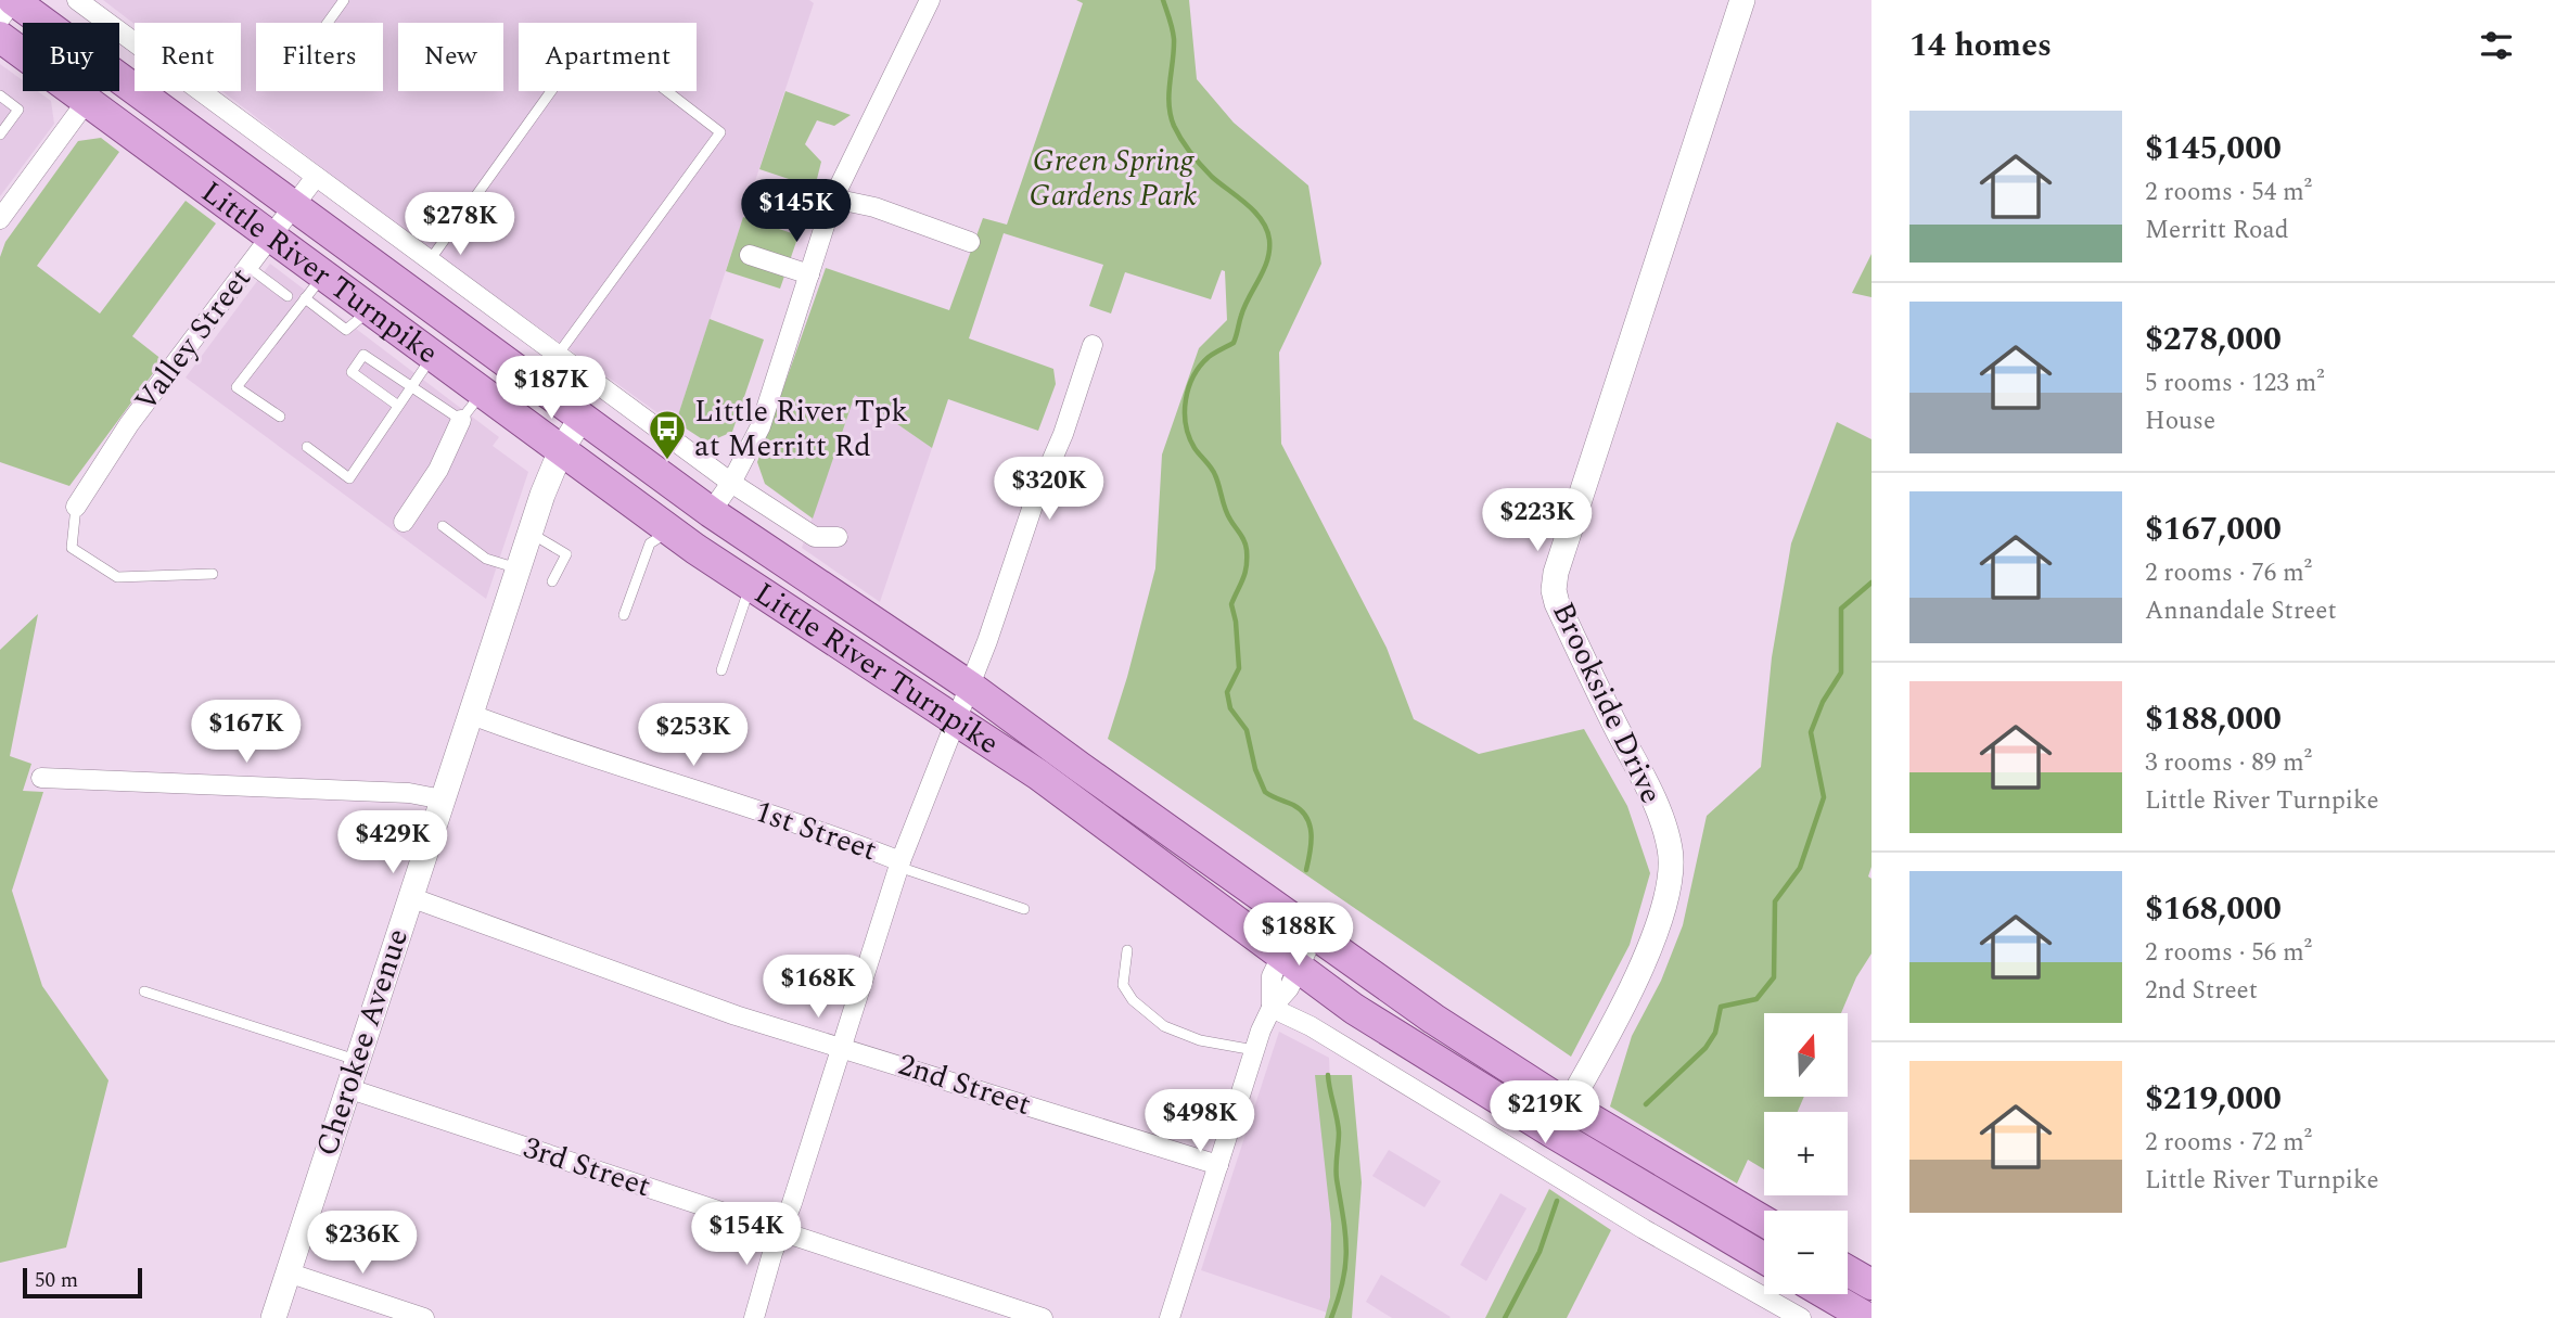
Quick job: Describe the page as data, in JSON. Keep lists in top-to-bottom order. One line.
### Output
{"streets":{"main road":["Little River Turnpike"],"street":["Valley Street","Brookside Drive","1st Street","Cherokee Avenue","2nd Street","3rd Street"]},"crossings":[["Little River Turnpike","Valley Street"],["Little River Turnpike","Brookside Drive"],["Little River Turnpike","Cherokee Avenue"],["1st Street","Cherokee Avenue"],["Cherokee Avenue","2nd Street"],["Cherokee Avenue","3rd Street"]],"parks":["Green Spring Gardens Park"],"places":{"bus stop":["Little River Tpk at Merritt Rd"]},"scale_bar":"50 m","north":"top","page":{"heading":"14 homes","chip":["Buy","Rent","Filters","New","Apartment"],"list":[{"name":"$145,000","note":"2 rooms · 54 m² · Merritt Road"},{"name":"$278,000","note":"5 rooms · 123 m² · House"},{"name":"$167,000","note":"2 rooms · 76 m² · Annandale Street"},{"name":"$188,000","note":"3 rooms · 89 m² · Little River Turnpike"},{"name":"$168,000","note":"2 rooms · 56 m² · 2nd Street"},{"name":"$219,000","note":"2 rooms · 72 m² · Little River Turnpike"}],"price":["$145K","$278K","$187K","$320K","$223K","$167K","$253K","$429K","$188K","$168K","$219K","$498K","$154K","$236K"],"map_buttons":["+","−"],"scale":"50 m"}}
